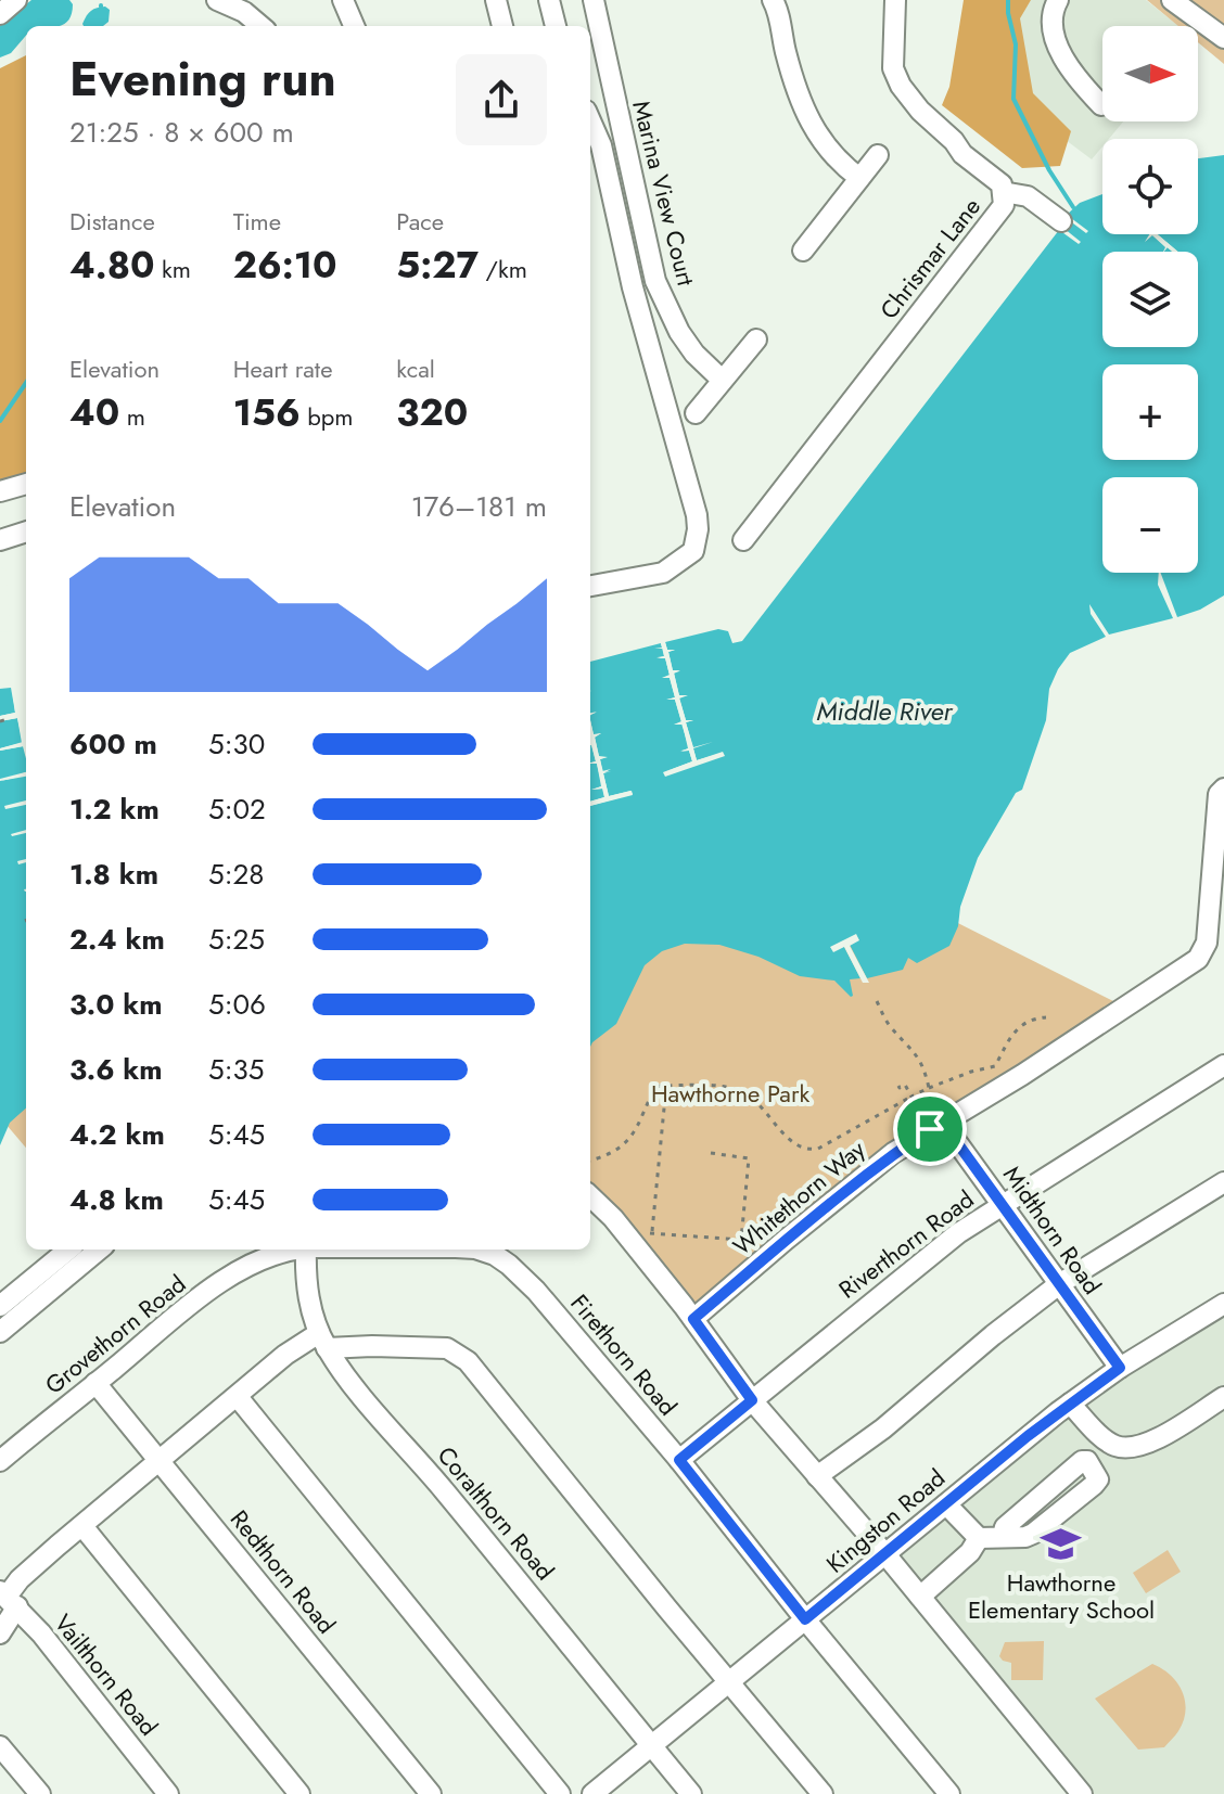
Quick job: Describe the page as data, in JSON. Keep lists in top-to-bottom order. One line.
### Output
{"streets":{"street":["Marina View Court","Chrismar Lane","Whitethorn Way","Midthorn Road","Riverthorn Road","Grovethorn Road","Firethorn Road","Coralthorn Road","Kingston Road","Redthorn Road","Vailthorn Road"]},"crossings":[["Whitethorn Way","Midthorn Road"],["Midthorn Road","Riverthorn Road"],["Midthorn Road","Kingston Road"],["Riverthorn Road","Firethorn Road"],["Grovethorn Road","Redthorn Road"],["Firethorn Road","Kingston Road"],["Coralthorn Road","Kingston Road"]],"water":["Middle River"],"parks":["Hawthorne Park"],"places":{"school or university":["Hawthorne Elementary School"]},"north":"right","page":{"map_buttons":["+","−"],"heading":["Evening run","21:25 · 8 × 600 m"],"stats":[["Distance","4.80 km"],["Time","26:10"],["Pace","5:27 /km"],["Elevation","40 m"],["Heart rate","156 bpm"],["kcal","320"]],"chart":["Elevation","176–181 m"],"list":[{"name":"600 m","note":"5:30"},{"name":"1.2 km","note":"5:02"},{"name":"1.8 km","note":"5:28"},{"name":"2.4 km","note":"5:25"},{"name":"3.0 km","note":"5:06"},{"name":"3.6 km","note":"5:35"},{"name":"4.2 km","note":"5:45"},{"name":"4.8 km","note":"5:45"}]}}
